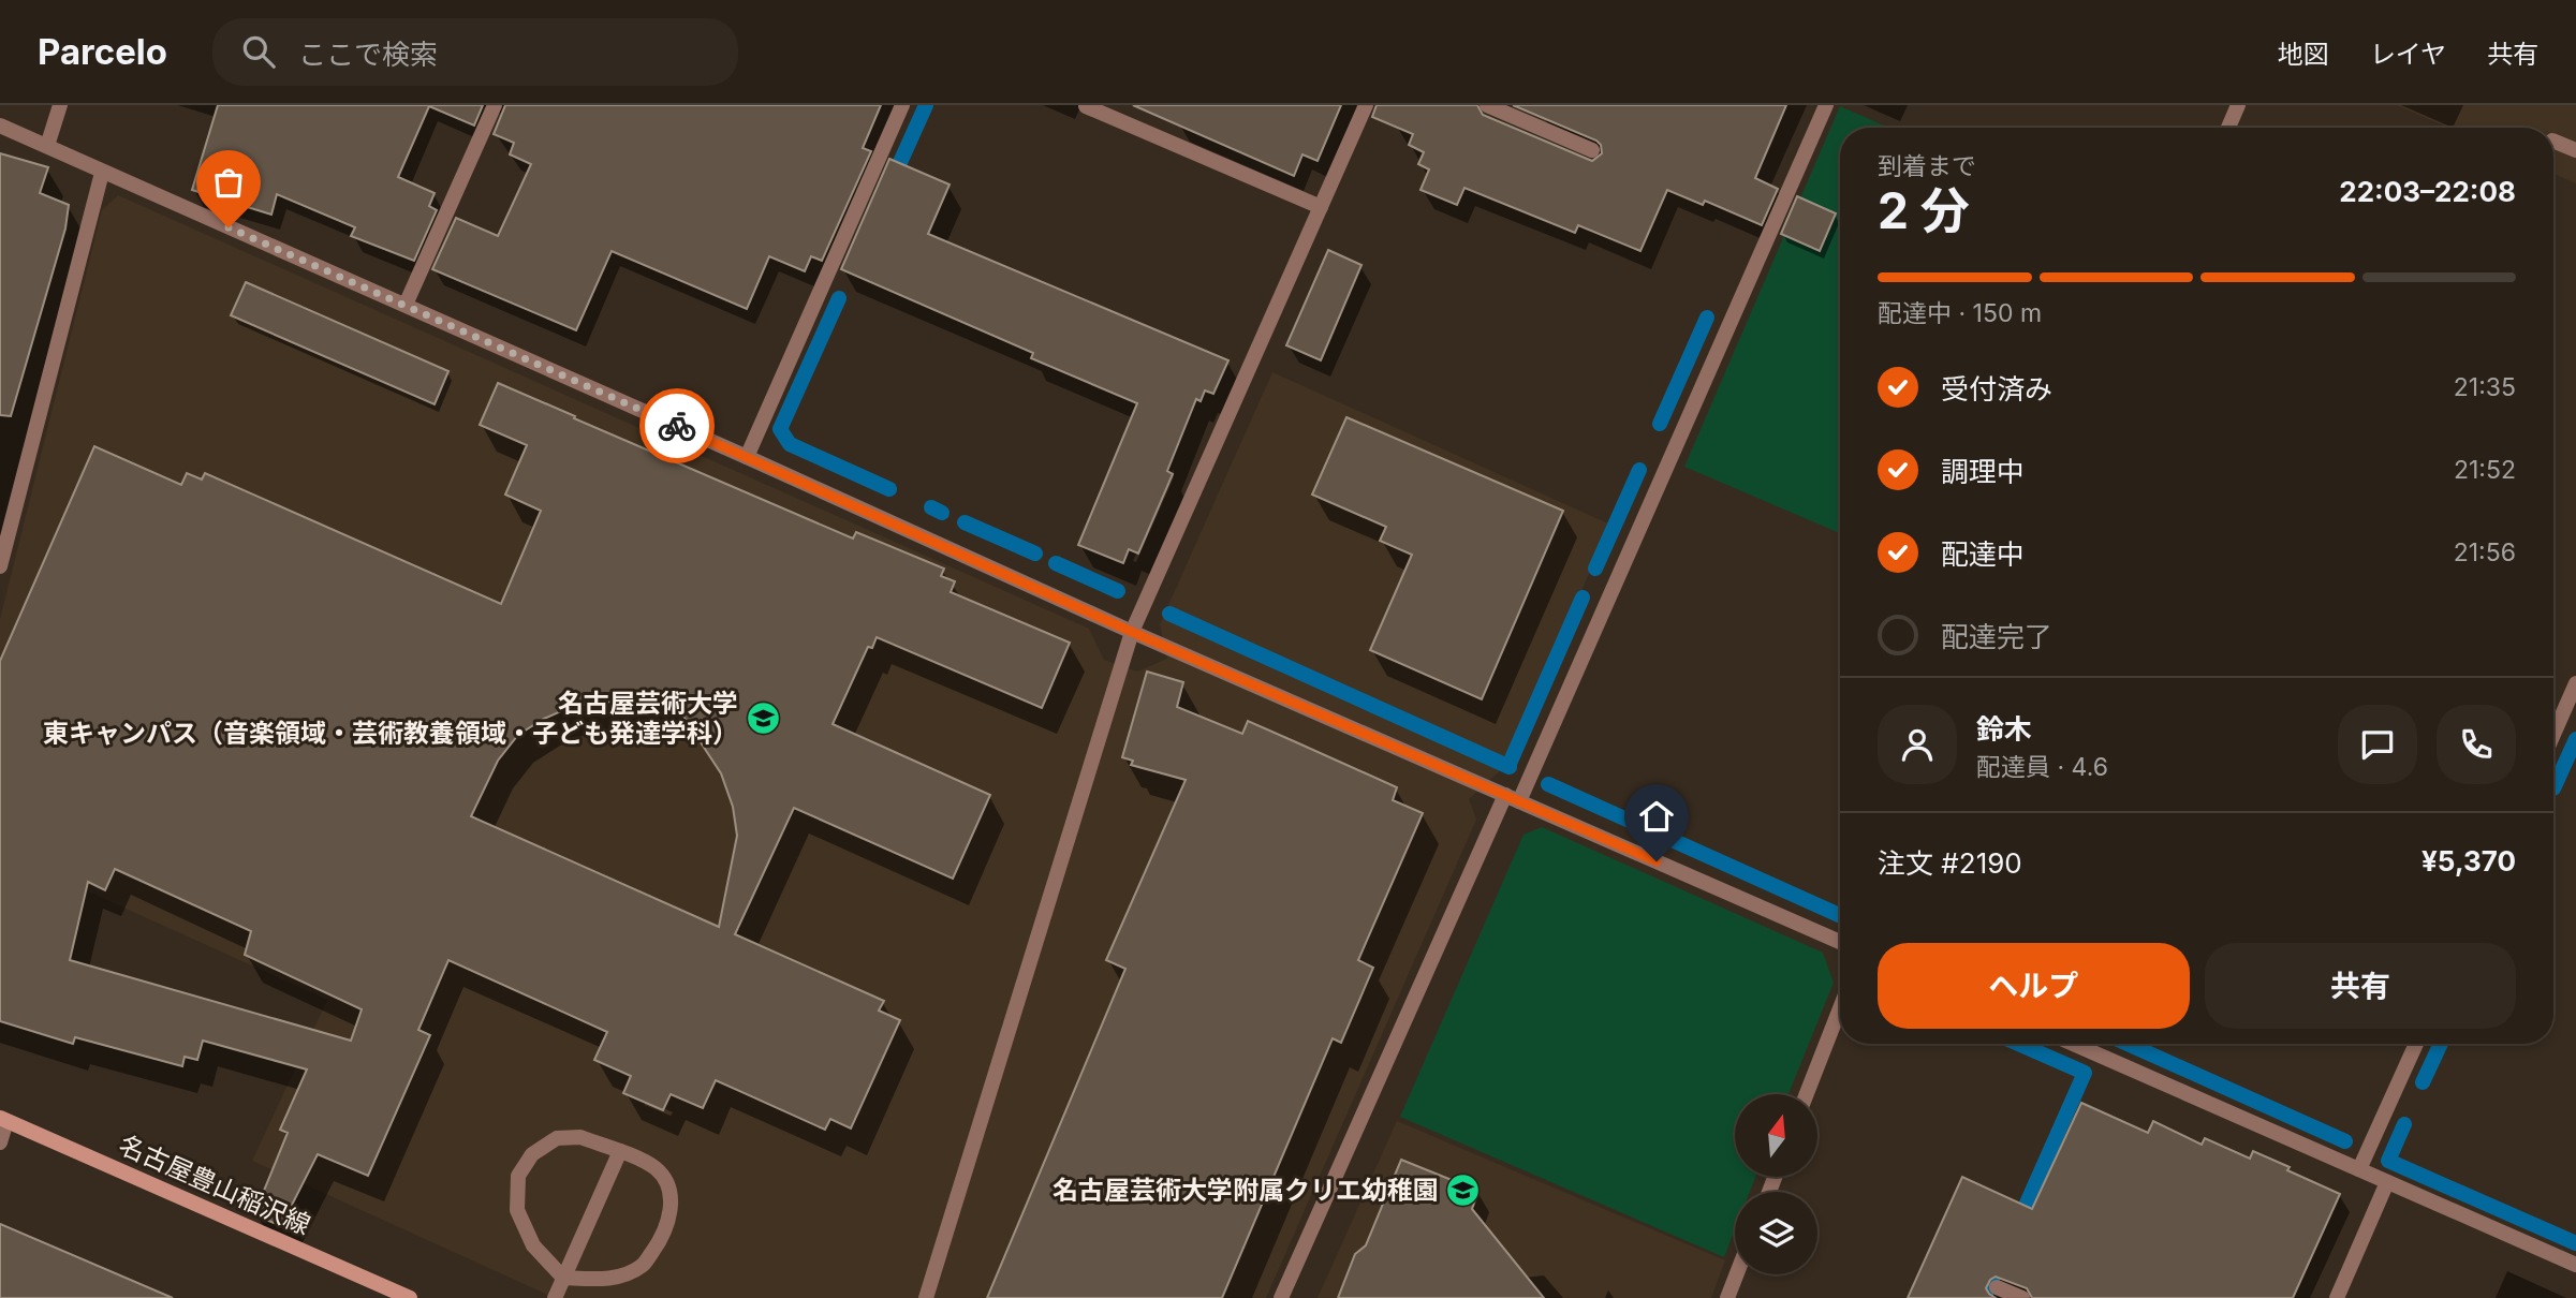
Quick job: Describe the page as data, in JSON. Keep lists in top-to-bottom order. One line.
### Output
{"streets":{"main road":["名古屋豊山稲沢線"]},"places":{"school or university":["名古屋芸術大学 東キャンパス（音楽領域・芸術教養領域・子ども発達学科）","名古屋芸術大学附属クリエ幼稚園"]},"north":"top","page":{"header":"Parcelo","search":"ここで検索","nav":["地図","レイヤ","共有"],"heading":["2 分","到着まで","22:03–22:08"],"panel":["鈴木","配達員 · 4.6","注文 #2190","¥5,370"],"bar":"配達中 · 150 m","list":[["受付済み","21:35"],["調理中","21:52"],["配達中","21:56"],"配達完了"],"buttons":["ヘルプ","共有"]}}
